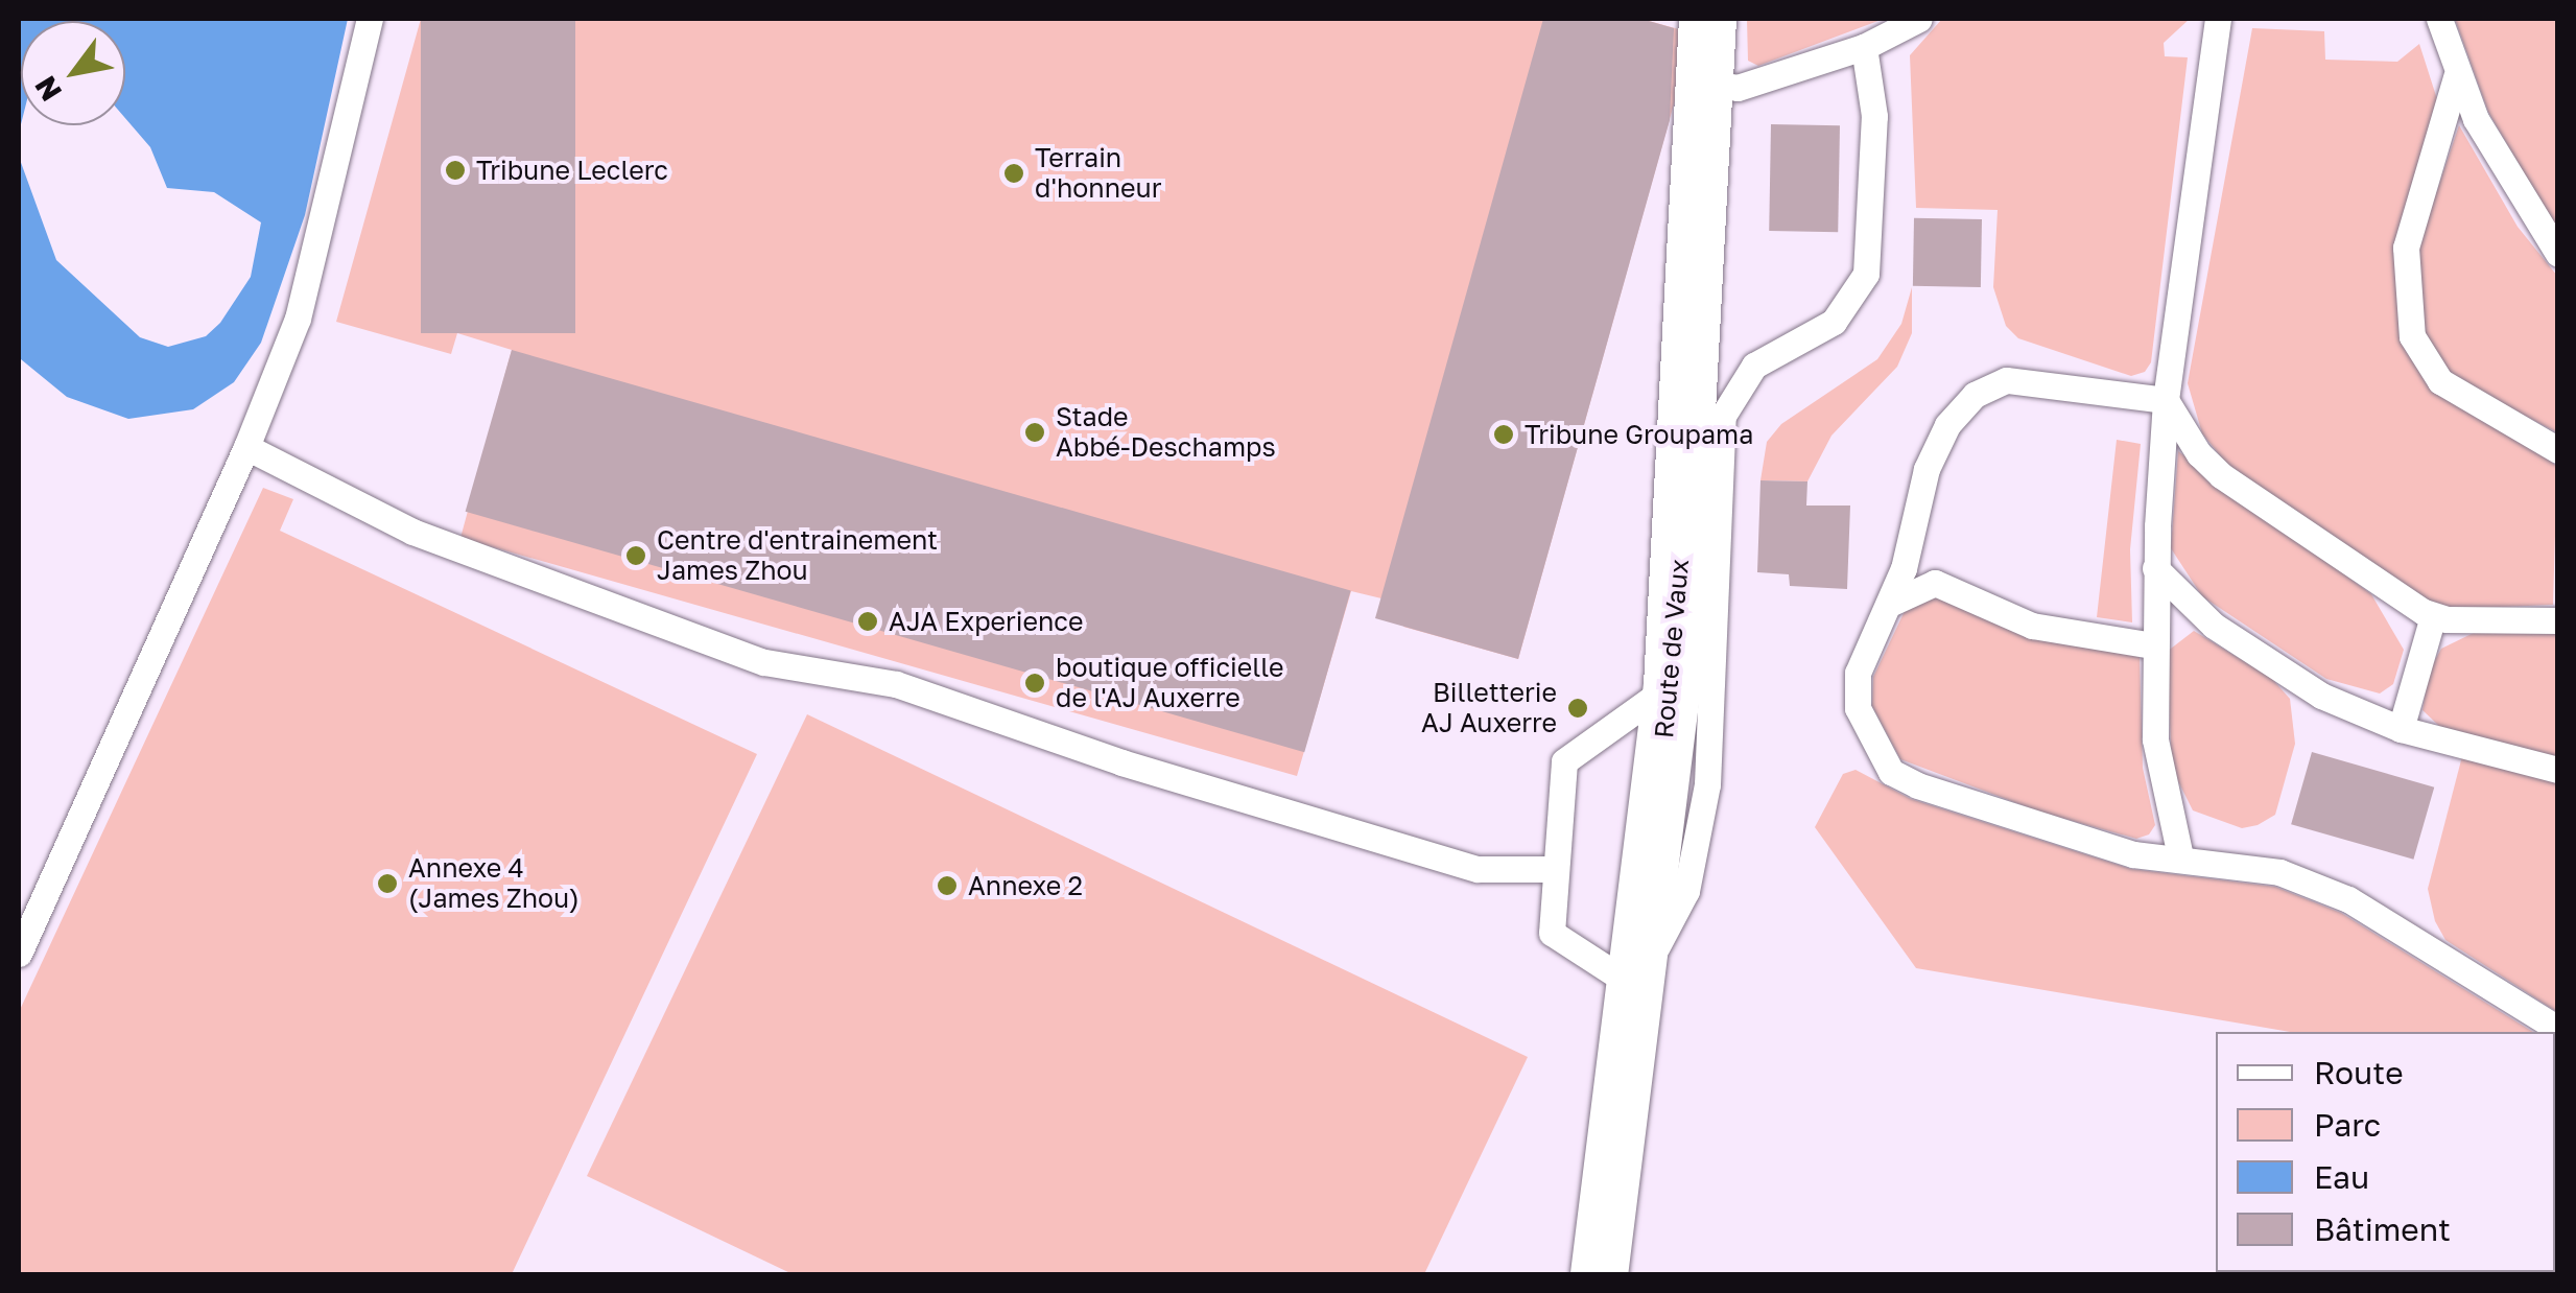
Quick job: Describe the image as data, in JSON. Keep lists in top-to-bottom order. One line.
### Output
{"streets":{"street":["Route de Vaux"]},"places":["Tribune Leclerc","Terrain d'honneur","Stade Abbé-Deschamps","Tribune Groupama","Centre d'entrainement James Zhou","AJA Experience","boutique officielle de l'AJ Auxerre","Billetterie AJ Auxerre","Annexe 4 (James Zhou)","Annexe 2"],"legend":["Route","Parc","Eau","Bâtiment"],"north":"bottom left"}
